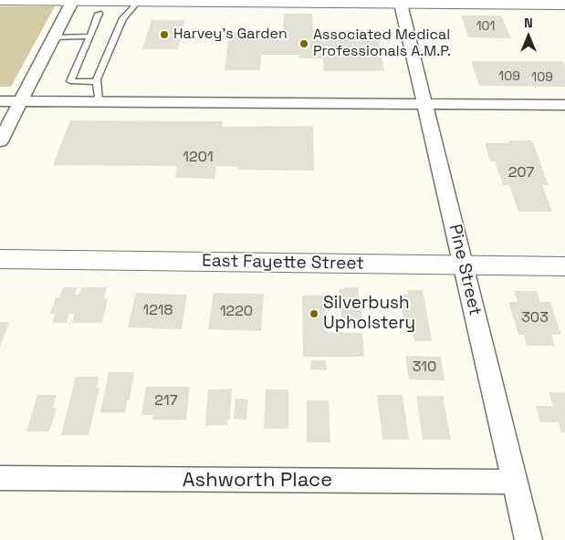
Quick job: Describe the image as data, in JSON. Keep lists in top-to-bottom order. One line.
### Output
{"streets":{"street":["East Fayette Street","Pine Street","Ashworth Place"]},"crossings":[["East Fayette Street","Pine Street"],["Pine Street","Ashworth Place"]],"places":["Harvey's Garden","Associated Medical Professionals A.M.P.","Silverbush Upholstery"],"house_numbers":["101","109","109","1201","207","1218","1220","303","310","217"],"north":"top"}
